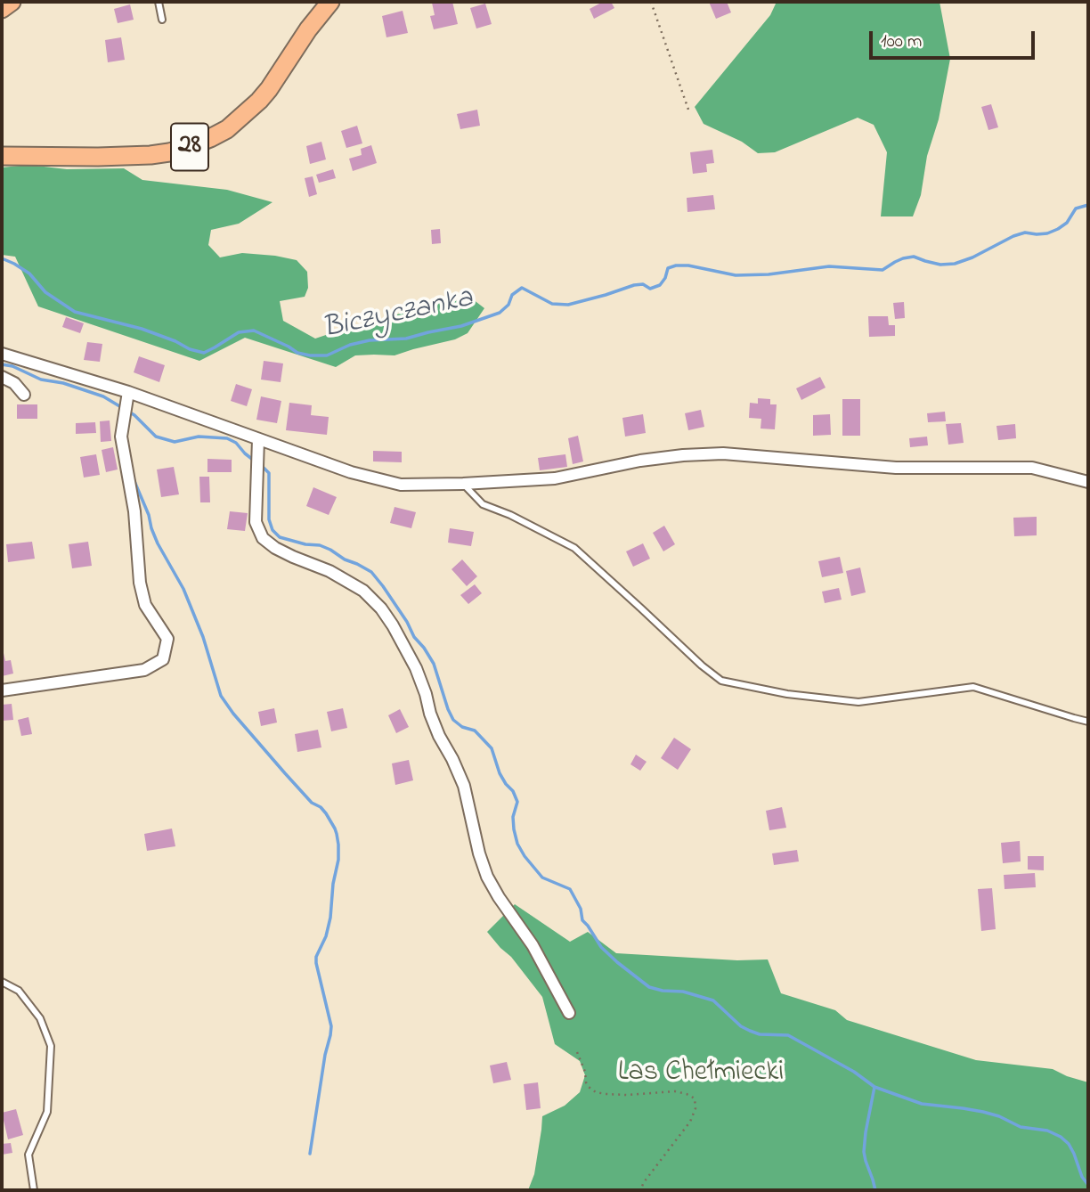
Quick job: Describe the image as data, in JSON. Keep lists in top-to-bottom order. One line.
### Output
{"streets":{"main road":["28"]},"water":["Biczyczanka"],"parks":["Las Chełmiecki"],"scale_bar":"100 m"}
